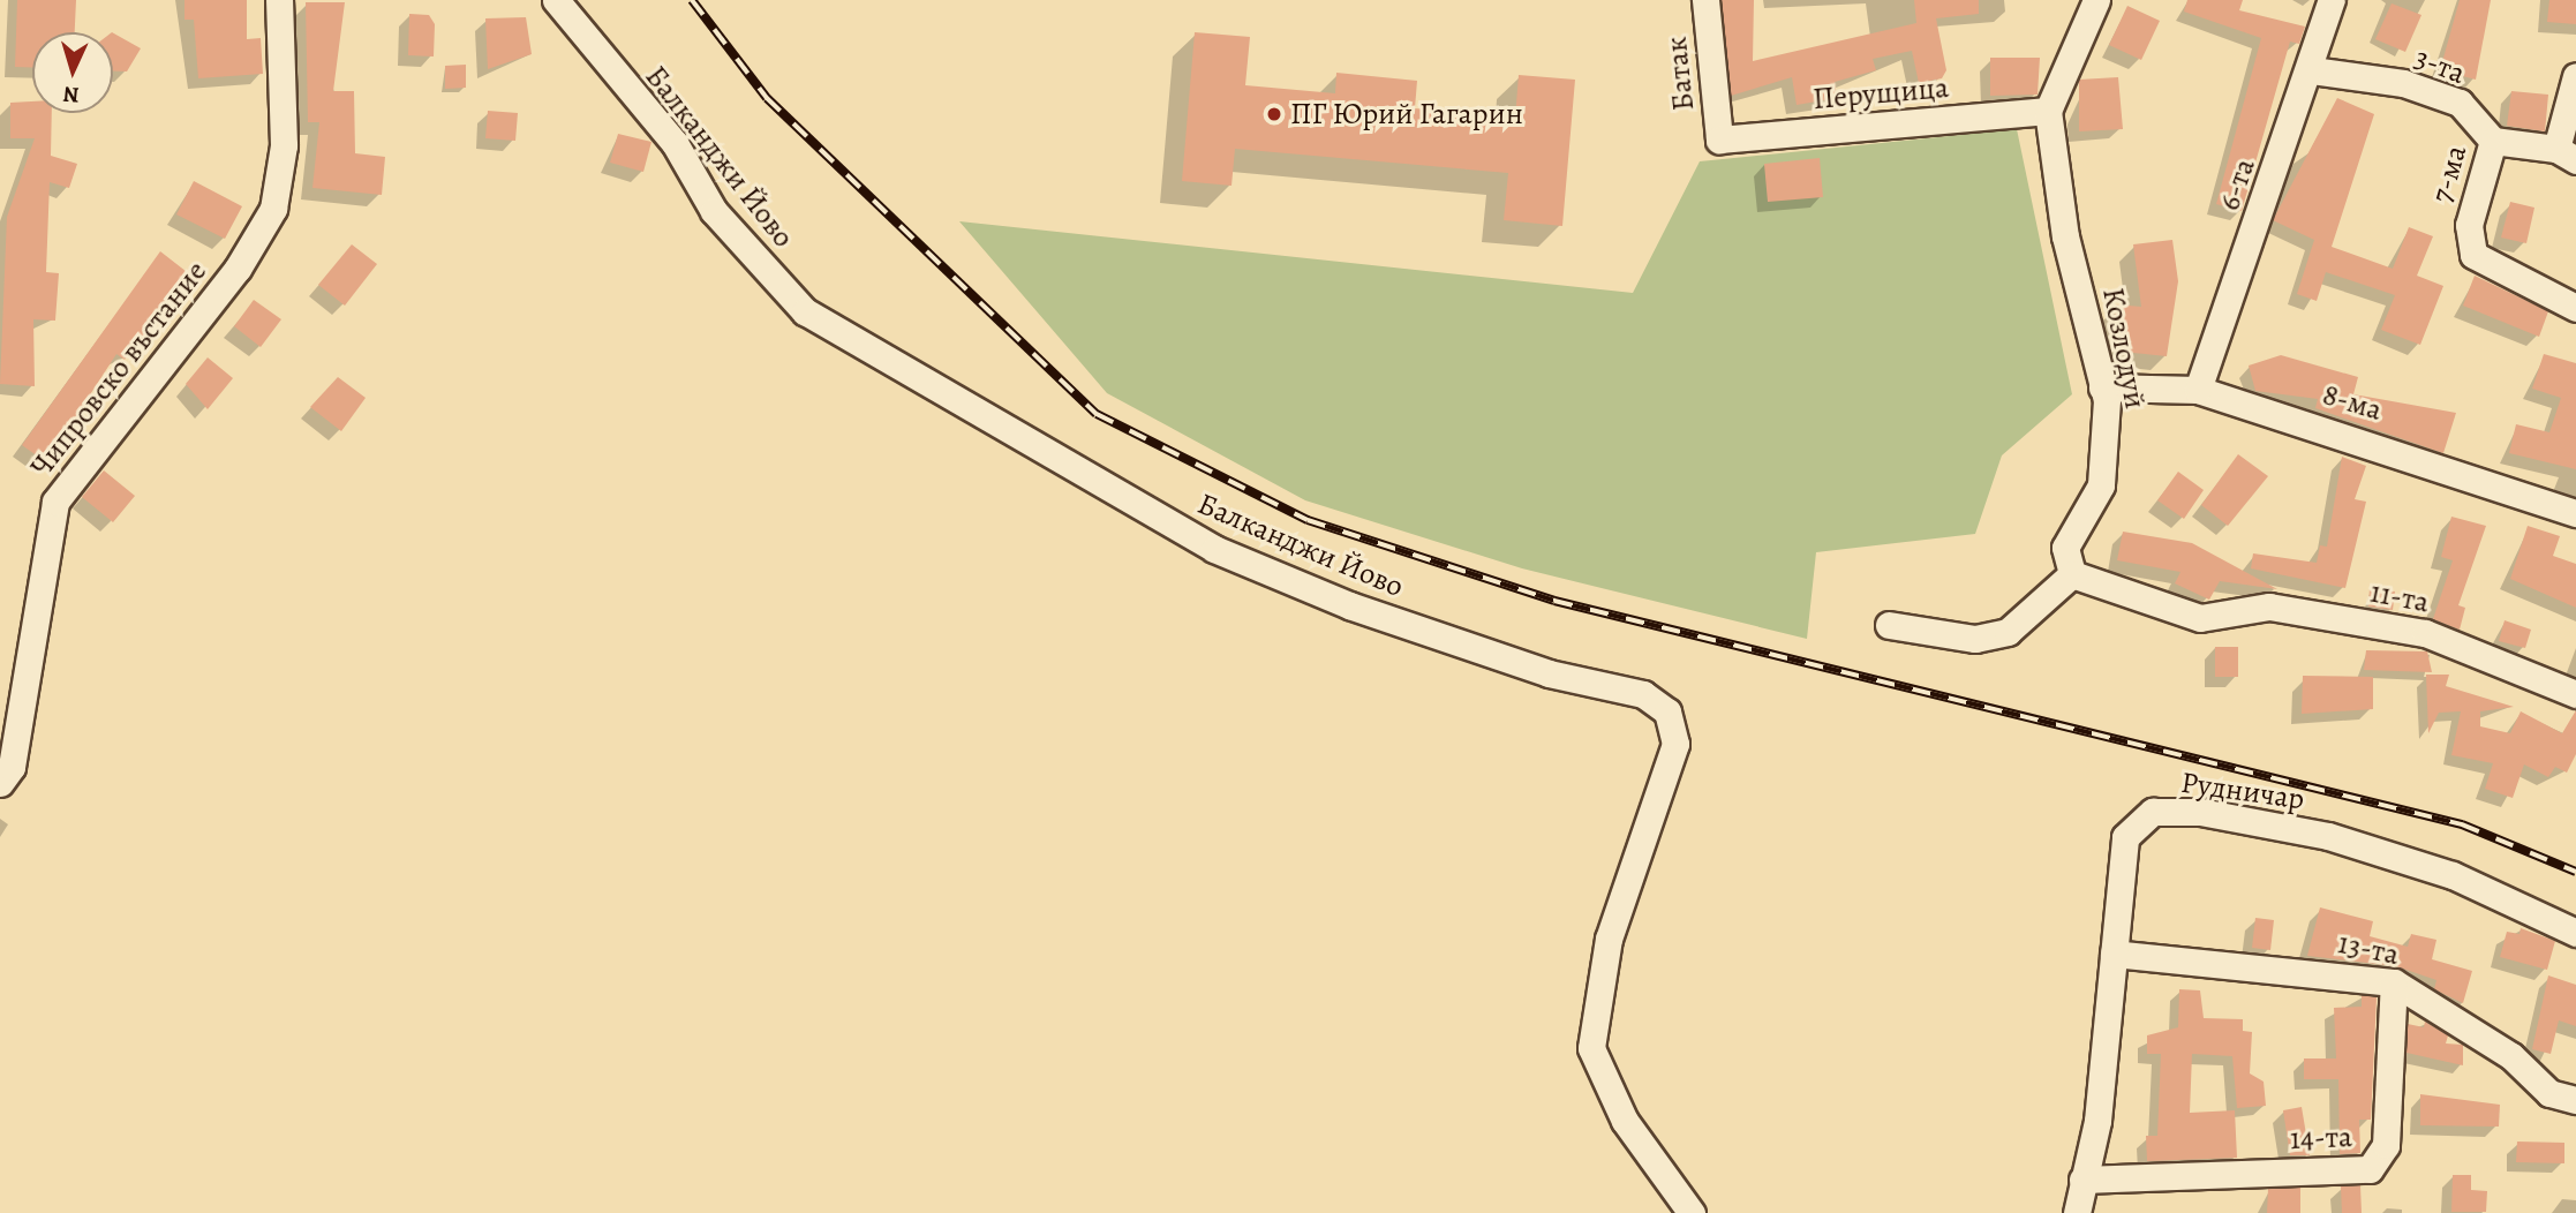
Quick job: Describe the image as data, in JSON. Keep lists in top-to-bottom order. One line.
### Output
{"streets":{"street":["3-та","Батак","Перущица","Балканджи Йово","7-ма","6-та","Козлодуй","Чипровско въстание","8-ма","11-та","Рудничар","13-та","14-та"]},"crossings":[["3-та","7-ма"],["3-та","6-та"],["Батак","Перущица"],["Перущица","Козлодуй"],["6-та","8-ма"],["Козлодуй","8-ма"],["Козлодуй","11-та"],["Рудничар","13-та"],["Рудничар","14-та"],["13-та","14-та"]],"places":["ПГ Юрий Гагарин"],"north":"bottom"}
